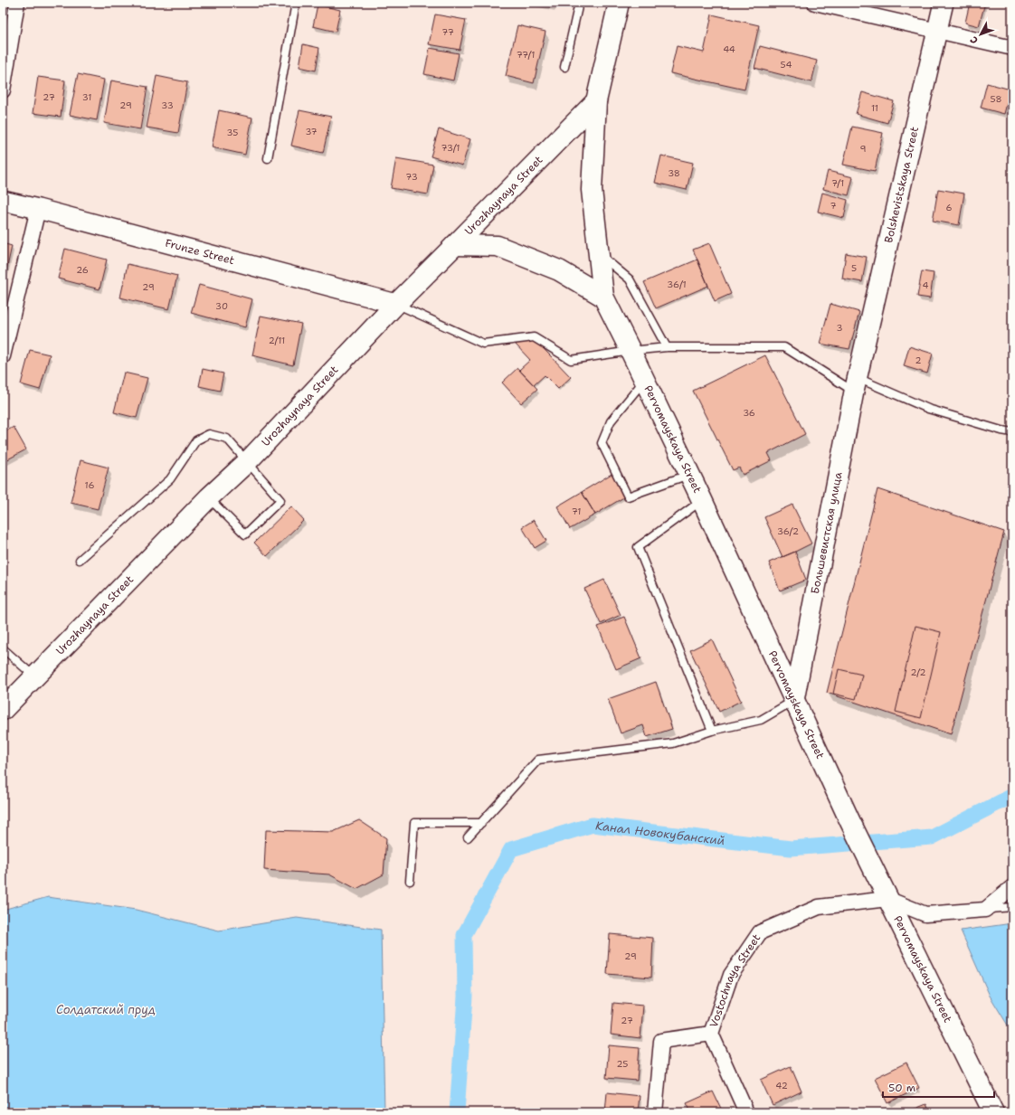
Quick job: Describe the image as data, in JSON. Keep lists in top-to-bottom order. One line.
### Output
{"streets":{"main road":["Urozhaynaya Street","Pervomayskaya Street"],"street":["Bolshevistskaya Street","Frunze Street","Большевистская улица","Vostochnaya Street"]},"crossings":[["Bolshevistskaya Street","Большевистская улица"],["Urozhaynaya Street","Frunze Street"],["Urozhaynaya Street","Pervomayskaya Street"],["Pervomayskaya Street","Большевистская улица"],["Pervomayskaya Street","Vostochnaya Street"]],"water":["Канал Новокубанский","Солдатский пруд"],"house_numbers":["77","44","77/1","54","27","31","58","29","33","11","37","35","73/1","9","38","73","7/1","7","6","5","26","36/1","4","29","30","3","2/11","2","36","16","71","36/2","2/2","29","27","25","42"],"scale_bar":"50 m","north":"bottom left"}
